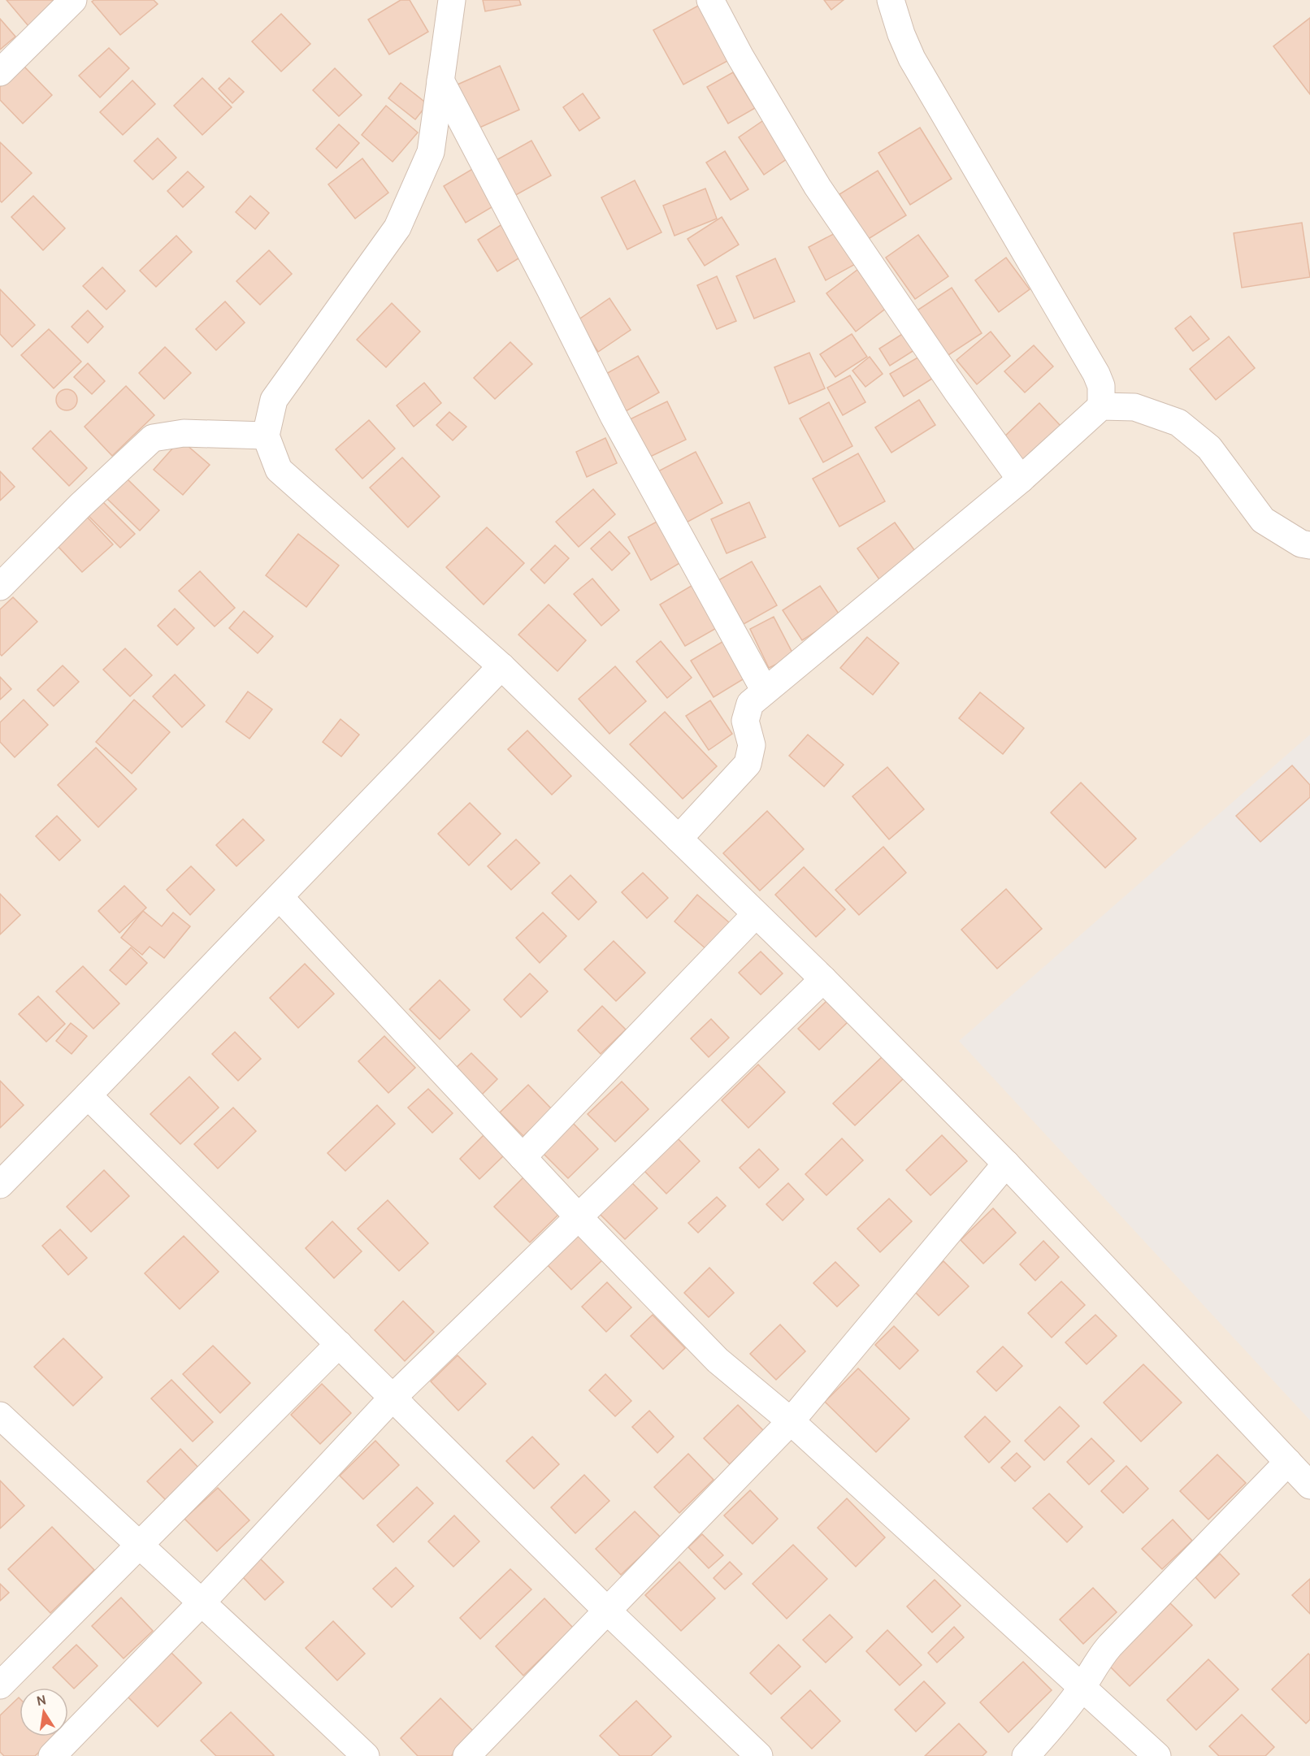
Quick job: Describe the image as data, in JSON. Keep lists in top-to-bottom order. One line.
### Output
{"north":"top"}
